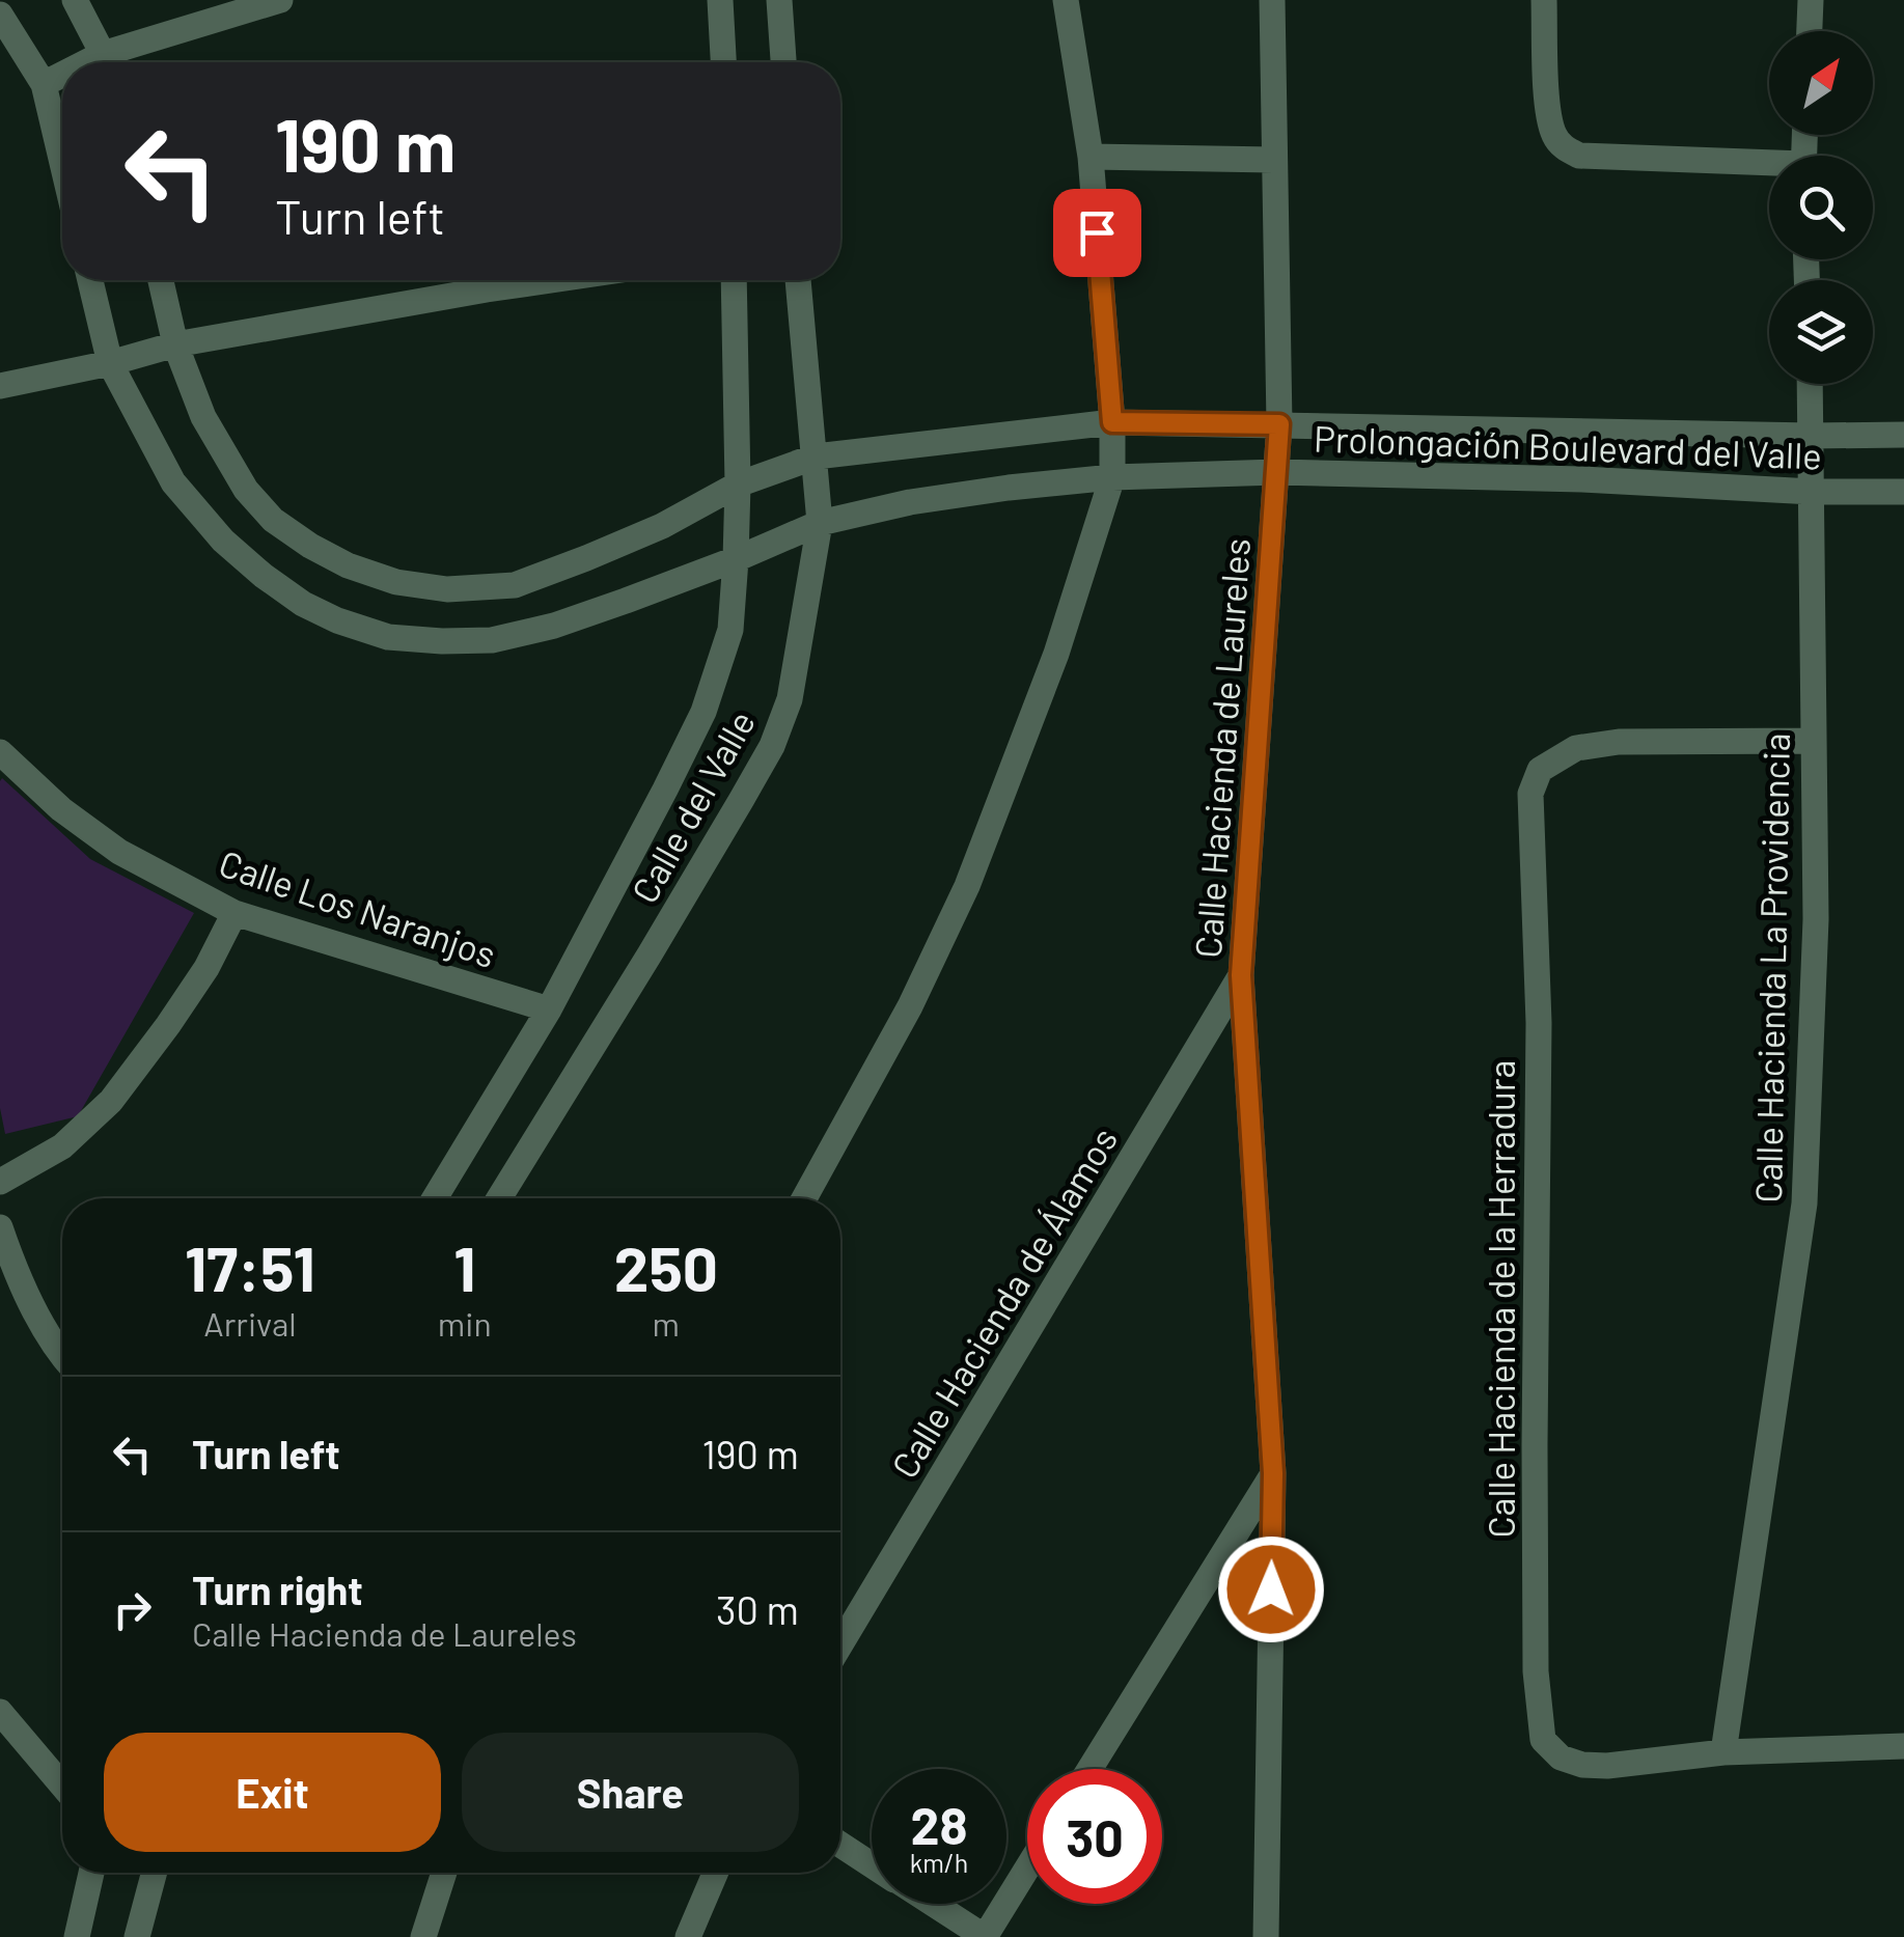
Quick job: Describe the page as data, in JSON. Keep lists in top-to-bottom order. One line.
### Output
{"streets":{"street":["Prolongación Boulevard del Valle","Calle Hacienda de Laureles","Calle del Valle","Calle Los Naranjos","Calle Hacienda La Providencia","Calle Hacienda de la Herradura","Calle Hacienda de Álamos"]},"crossings":[["Prolongación Boulevard del Valle","Calle Hacienda de Laureles"],["Prolongación Boulevard del Valle","Calle del Valle"],["Prolongación Boulevard del Valle","Calle Hacienda La Providencia"],["Calle Hacienda de Laureles","Calle Hacienda de Álamos"],["Calle del Valle","Calle Los Naranjos"],["Calle Hacienda La Providencia","Calle Hacienda de la Herradura"]],"north":"top right","page":{"turn":["190 m","Turn left"],"eta":["17:51","Arrival","1","min","250","m"],"list":[{"name":"Turn left","value":"190 m"},{"name":"Turn right","note":"Calle Hacienda de Laureles","value":"30 m"}],"buttons":["Exit","Share"],"speed":"28 km/h","limit":"30"}}
